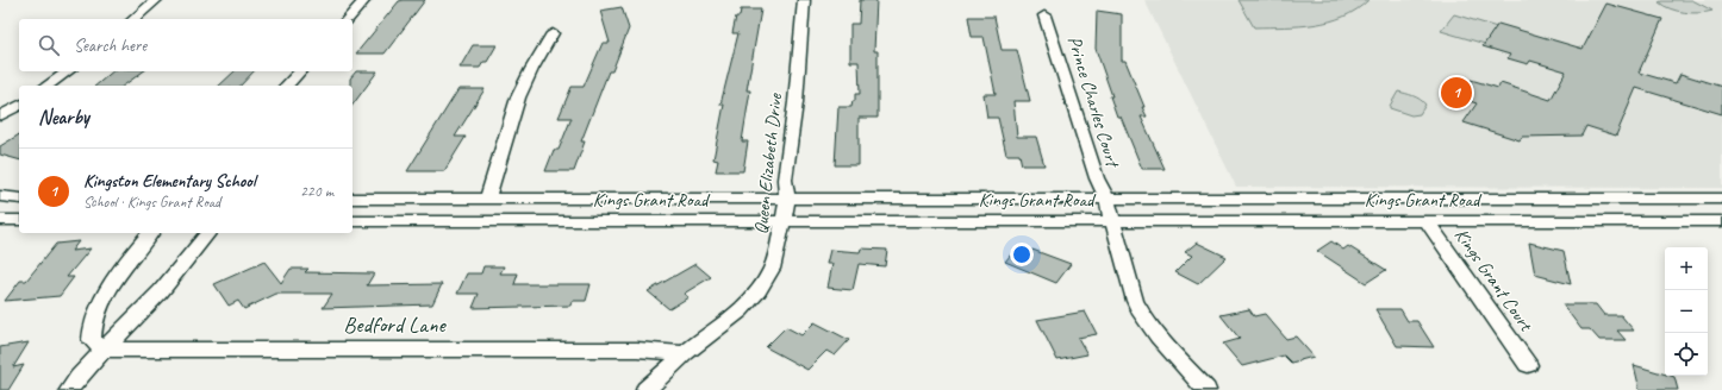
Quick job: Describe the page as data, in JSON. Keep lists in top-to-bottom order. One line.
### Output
{"streets":{"street":["Prince Charles Court","Queen Elizabeth Drive","Kings Grant Road","Kings Grant Court","Bedford Lane"]},"crossings":[["Prince Charles Court","Kings Grant Road"],["Queen Elizabeth Drive","Kings Grant Road"],["Queen Elizabeth Drive","Bedford Lane"],["Kings Grant Road","Kings Grant Court"]],"page":{"search":"Search here","pins":"1","heading":"Nearby","list":[{"mark":"1","name":"Kingston Elementary School","note":"School · Kings Grant Road","value":"220 m"}],"map_buttons":["+","−"]}}
